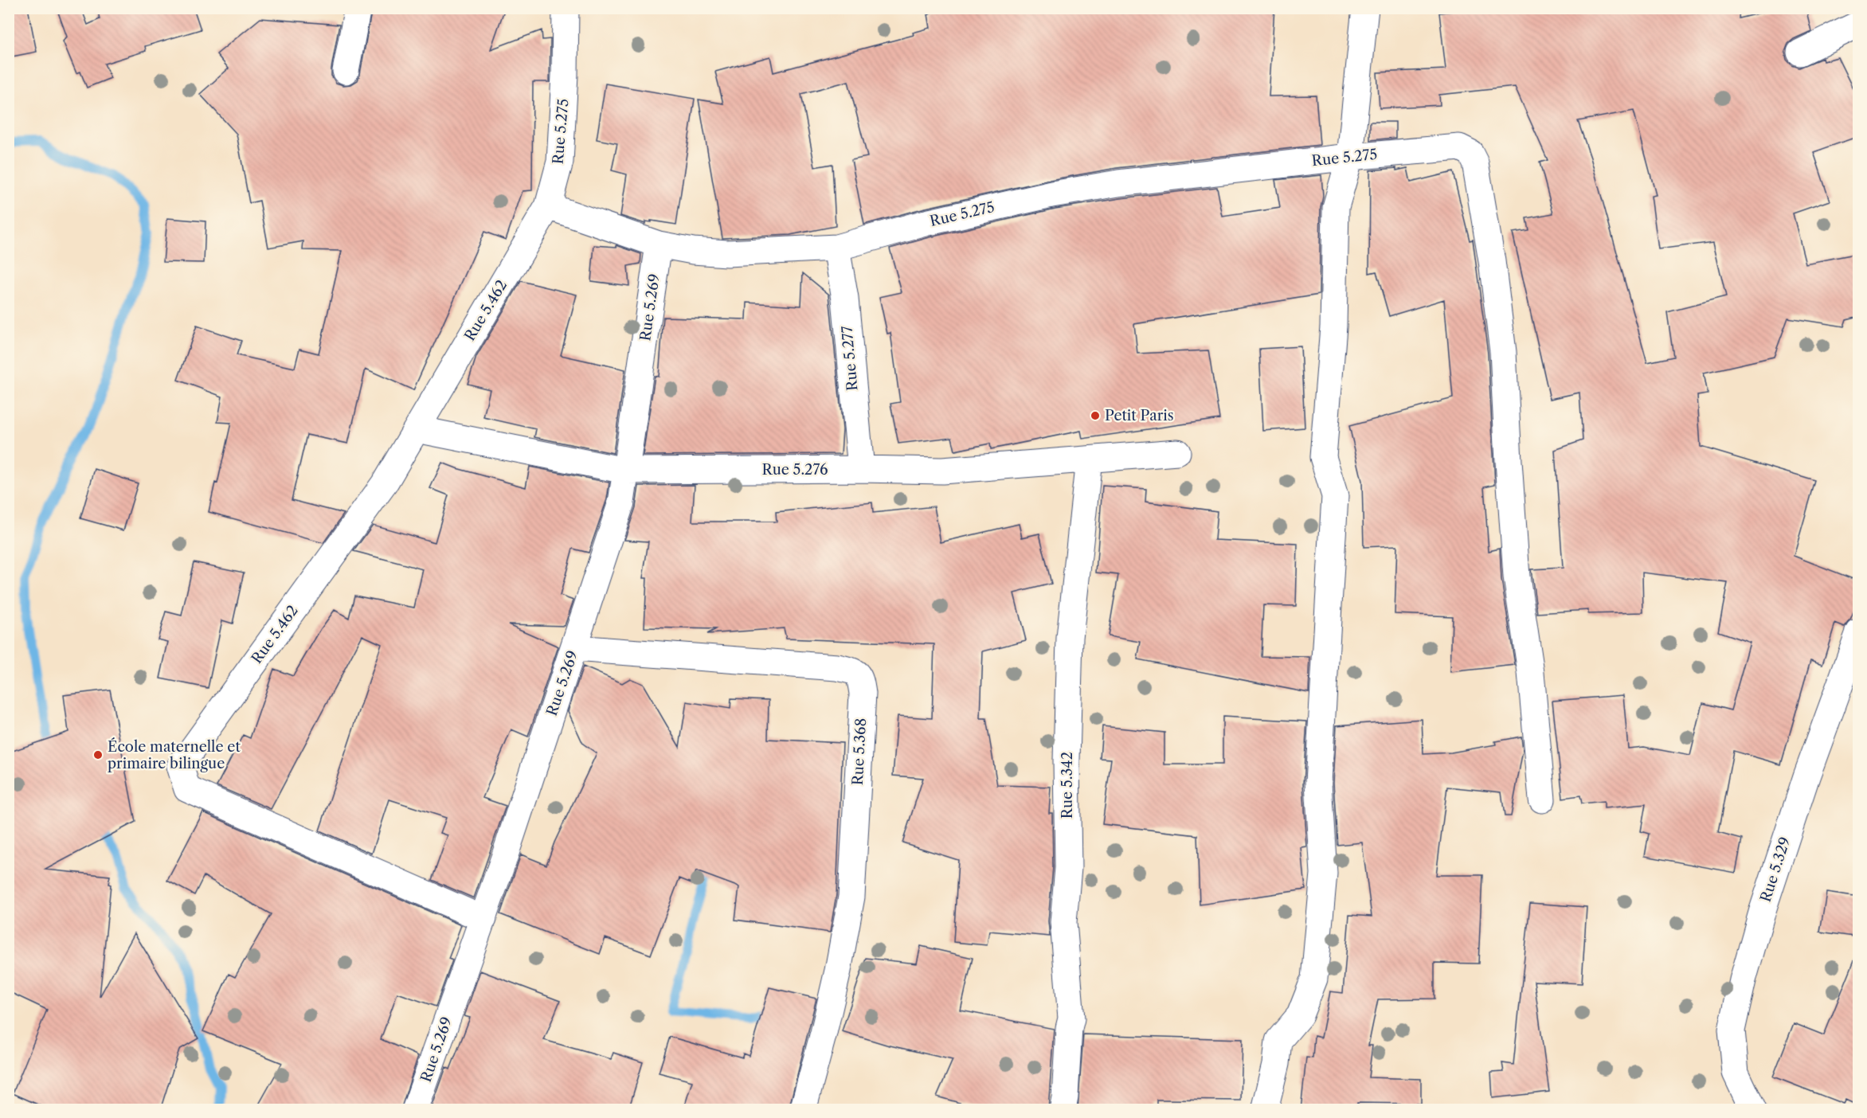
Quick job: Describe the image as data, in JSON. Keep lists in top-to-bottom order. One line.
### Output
{"streets":{"street":["Rue 5.275","Rue 5.269","Rue 5.462","Rue 5.277","Rue 5.276","Rue 5.368","Rue 5.342","Rue 5.329"]},"crossings":[["Rue 5.275","Rue 5.269"],["Rue 5.275","Rue 5.462"],["Rue 5.275","Rue 5.277"],["Rue 5.269","Rue 5.462"],["Rue 5.269","Rue 5.276"],["Rue 5.269","Rue 5.368"],["Rue 5.462","Rue 5.276"],["Rue 5.277","Rue 5.276"],["Rue 5.276","Rue 5.342"]],"places":["Petit Paris","École maternelle et primaire bilingue"]}
